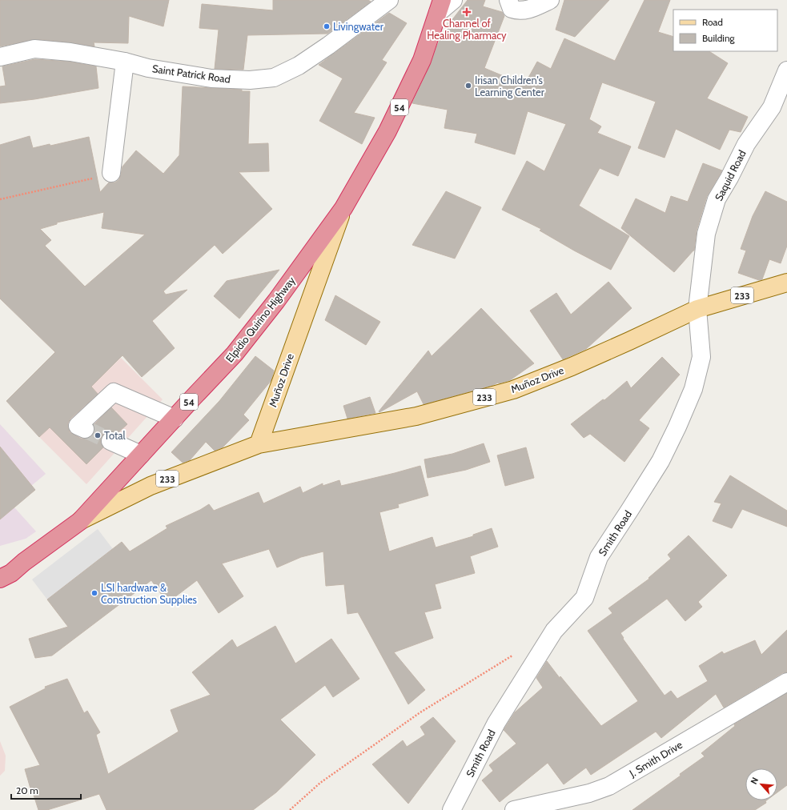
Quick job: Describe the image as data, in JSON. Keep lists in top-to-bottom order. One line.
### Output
{"streets":{"highway":["54","Elpidio Quirino Highway"],"main road":["233","Muñoz Drive"],"street":["Saint Patrick Road","Saquid Road","Smith Road","J. Smith Drive"]},"crossings":[["Saquid Road","Muñoz Drive"],["Saquid Road","Smith Road"],["Elpidio Quirino Highway","Muñoz Drive"],["Muñoz Drive","Smith Road"]],"places":{"health":["Channel of Healing Pharmacy"],"other":["Livingwater","Irisan Children's Learning Center","Total","LSI hardware & Construction Supplies"]},"legend":["Road","Building"],"scale_bar":"20 m","north":"top left"}
